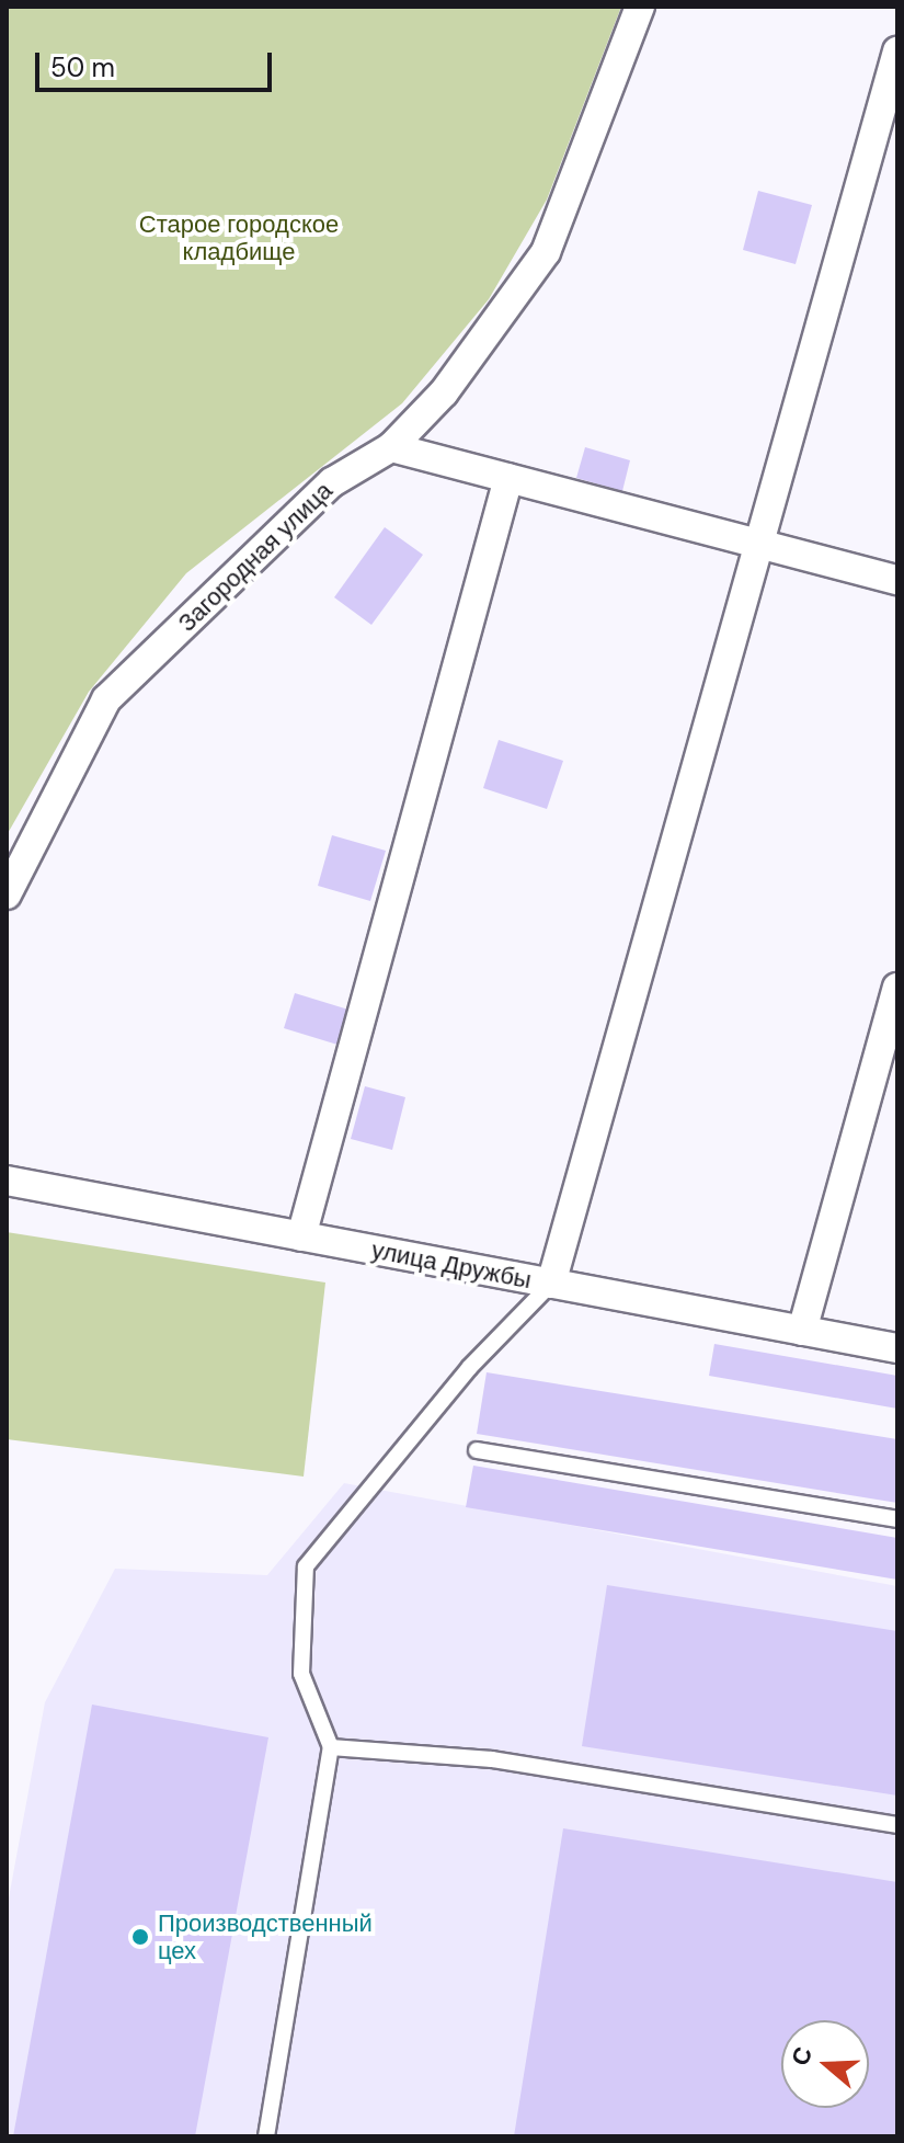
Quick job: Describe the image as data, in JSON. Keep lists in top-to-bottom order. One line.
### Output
{"streets":{"street":["Загородная улица","улица Дружбы"]},"parks":["Старое городское кладбище"],"places":["Производственный цех"],"scale_bar":"50 m","north":"left"}
